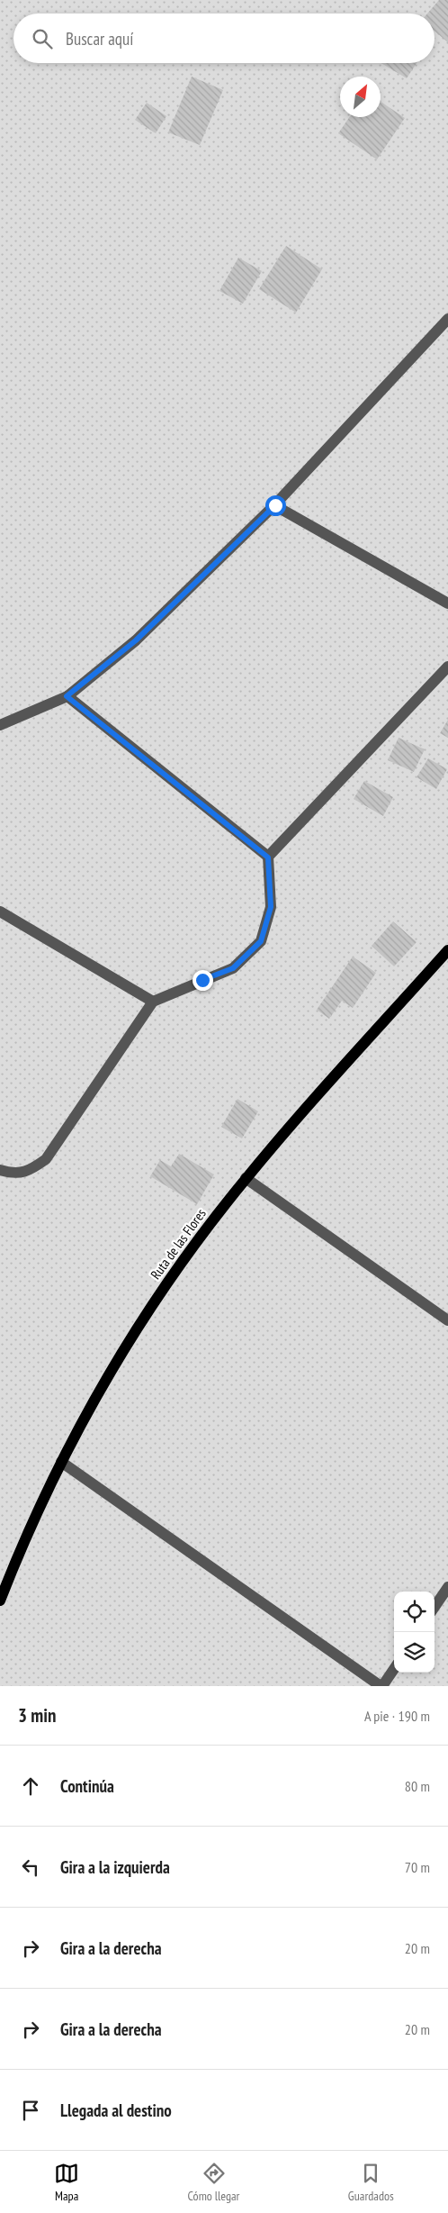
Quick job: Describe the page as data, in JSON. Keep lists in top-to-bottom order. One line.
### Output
{"streets":{"main road":["Ruta de las Flores"]},"north":"top right","page":{"search":"Buscar aquí","heading":["3 min","A pie · 190 m"],"list":[["Continúa","80 m"],["Gira a la izquierda","70 m"],["Gira a la derecha","20 m"],["Gira a la derecha","20 m"],"Llegada al destino"],"nav":["Mapa","Cómo llegar","Guardados"]}}
